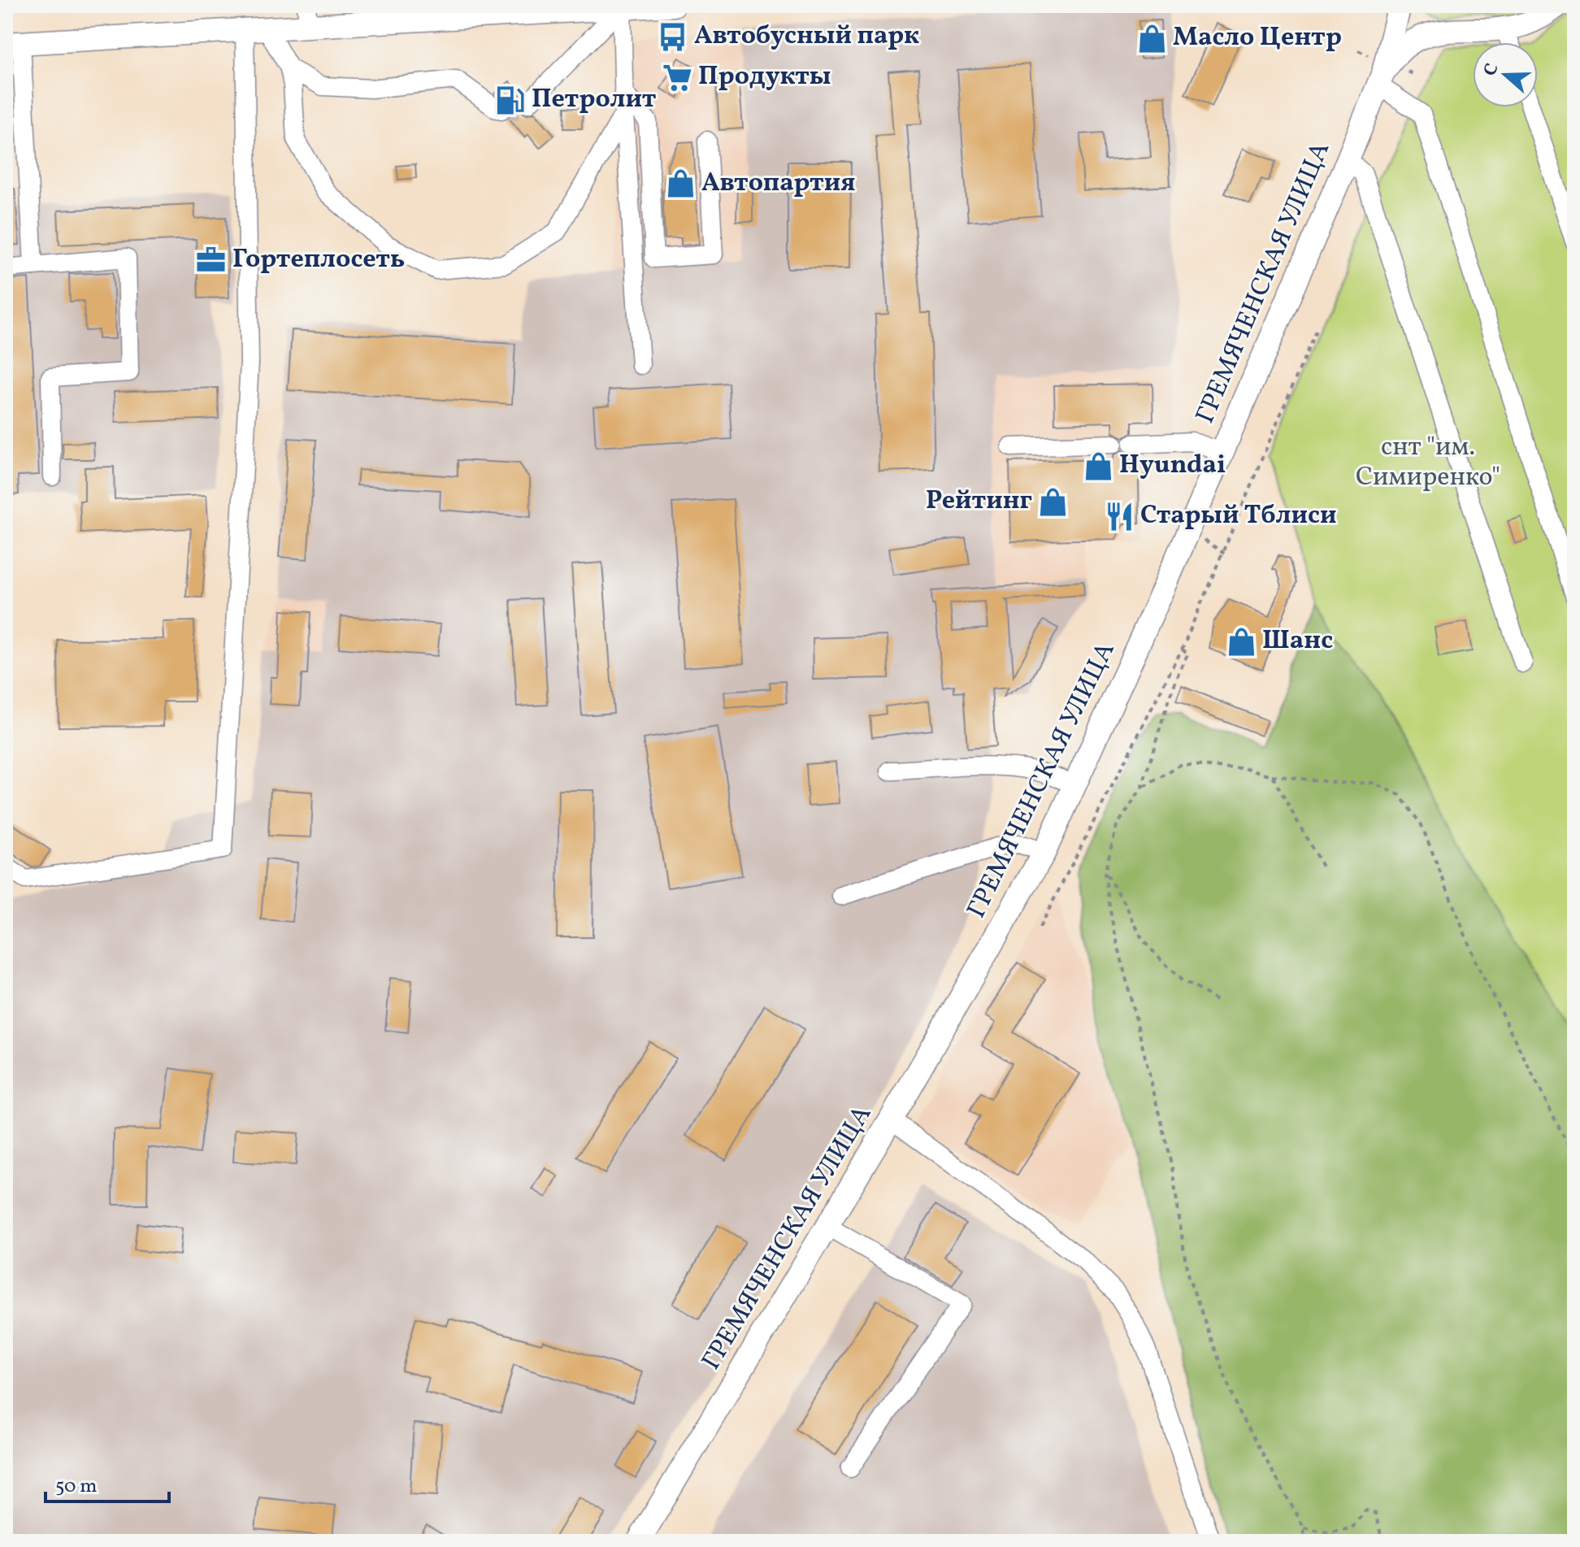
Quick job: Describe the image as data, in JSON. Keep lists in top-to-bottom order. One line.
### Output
{"streets":{"main road":["ГРЕМЯЧЕНСКАЯ УЛИЦА"]},"parks":["снт \"им. Симиренко\""],"places":{"bus stop":["Автобусный парк"],"shop":["Масло Центр","Автопартия","Hyundai","Рейтинг","Шанс"],"supermarket":["Продукты"],"fuel station":["Петролит"],"office":["Гортеплосеть"],"restaurant":["Старый Тблиси"]},"scale_bar":"50 m","north":"left"}
